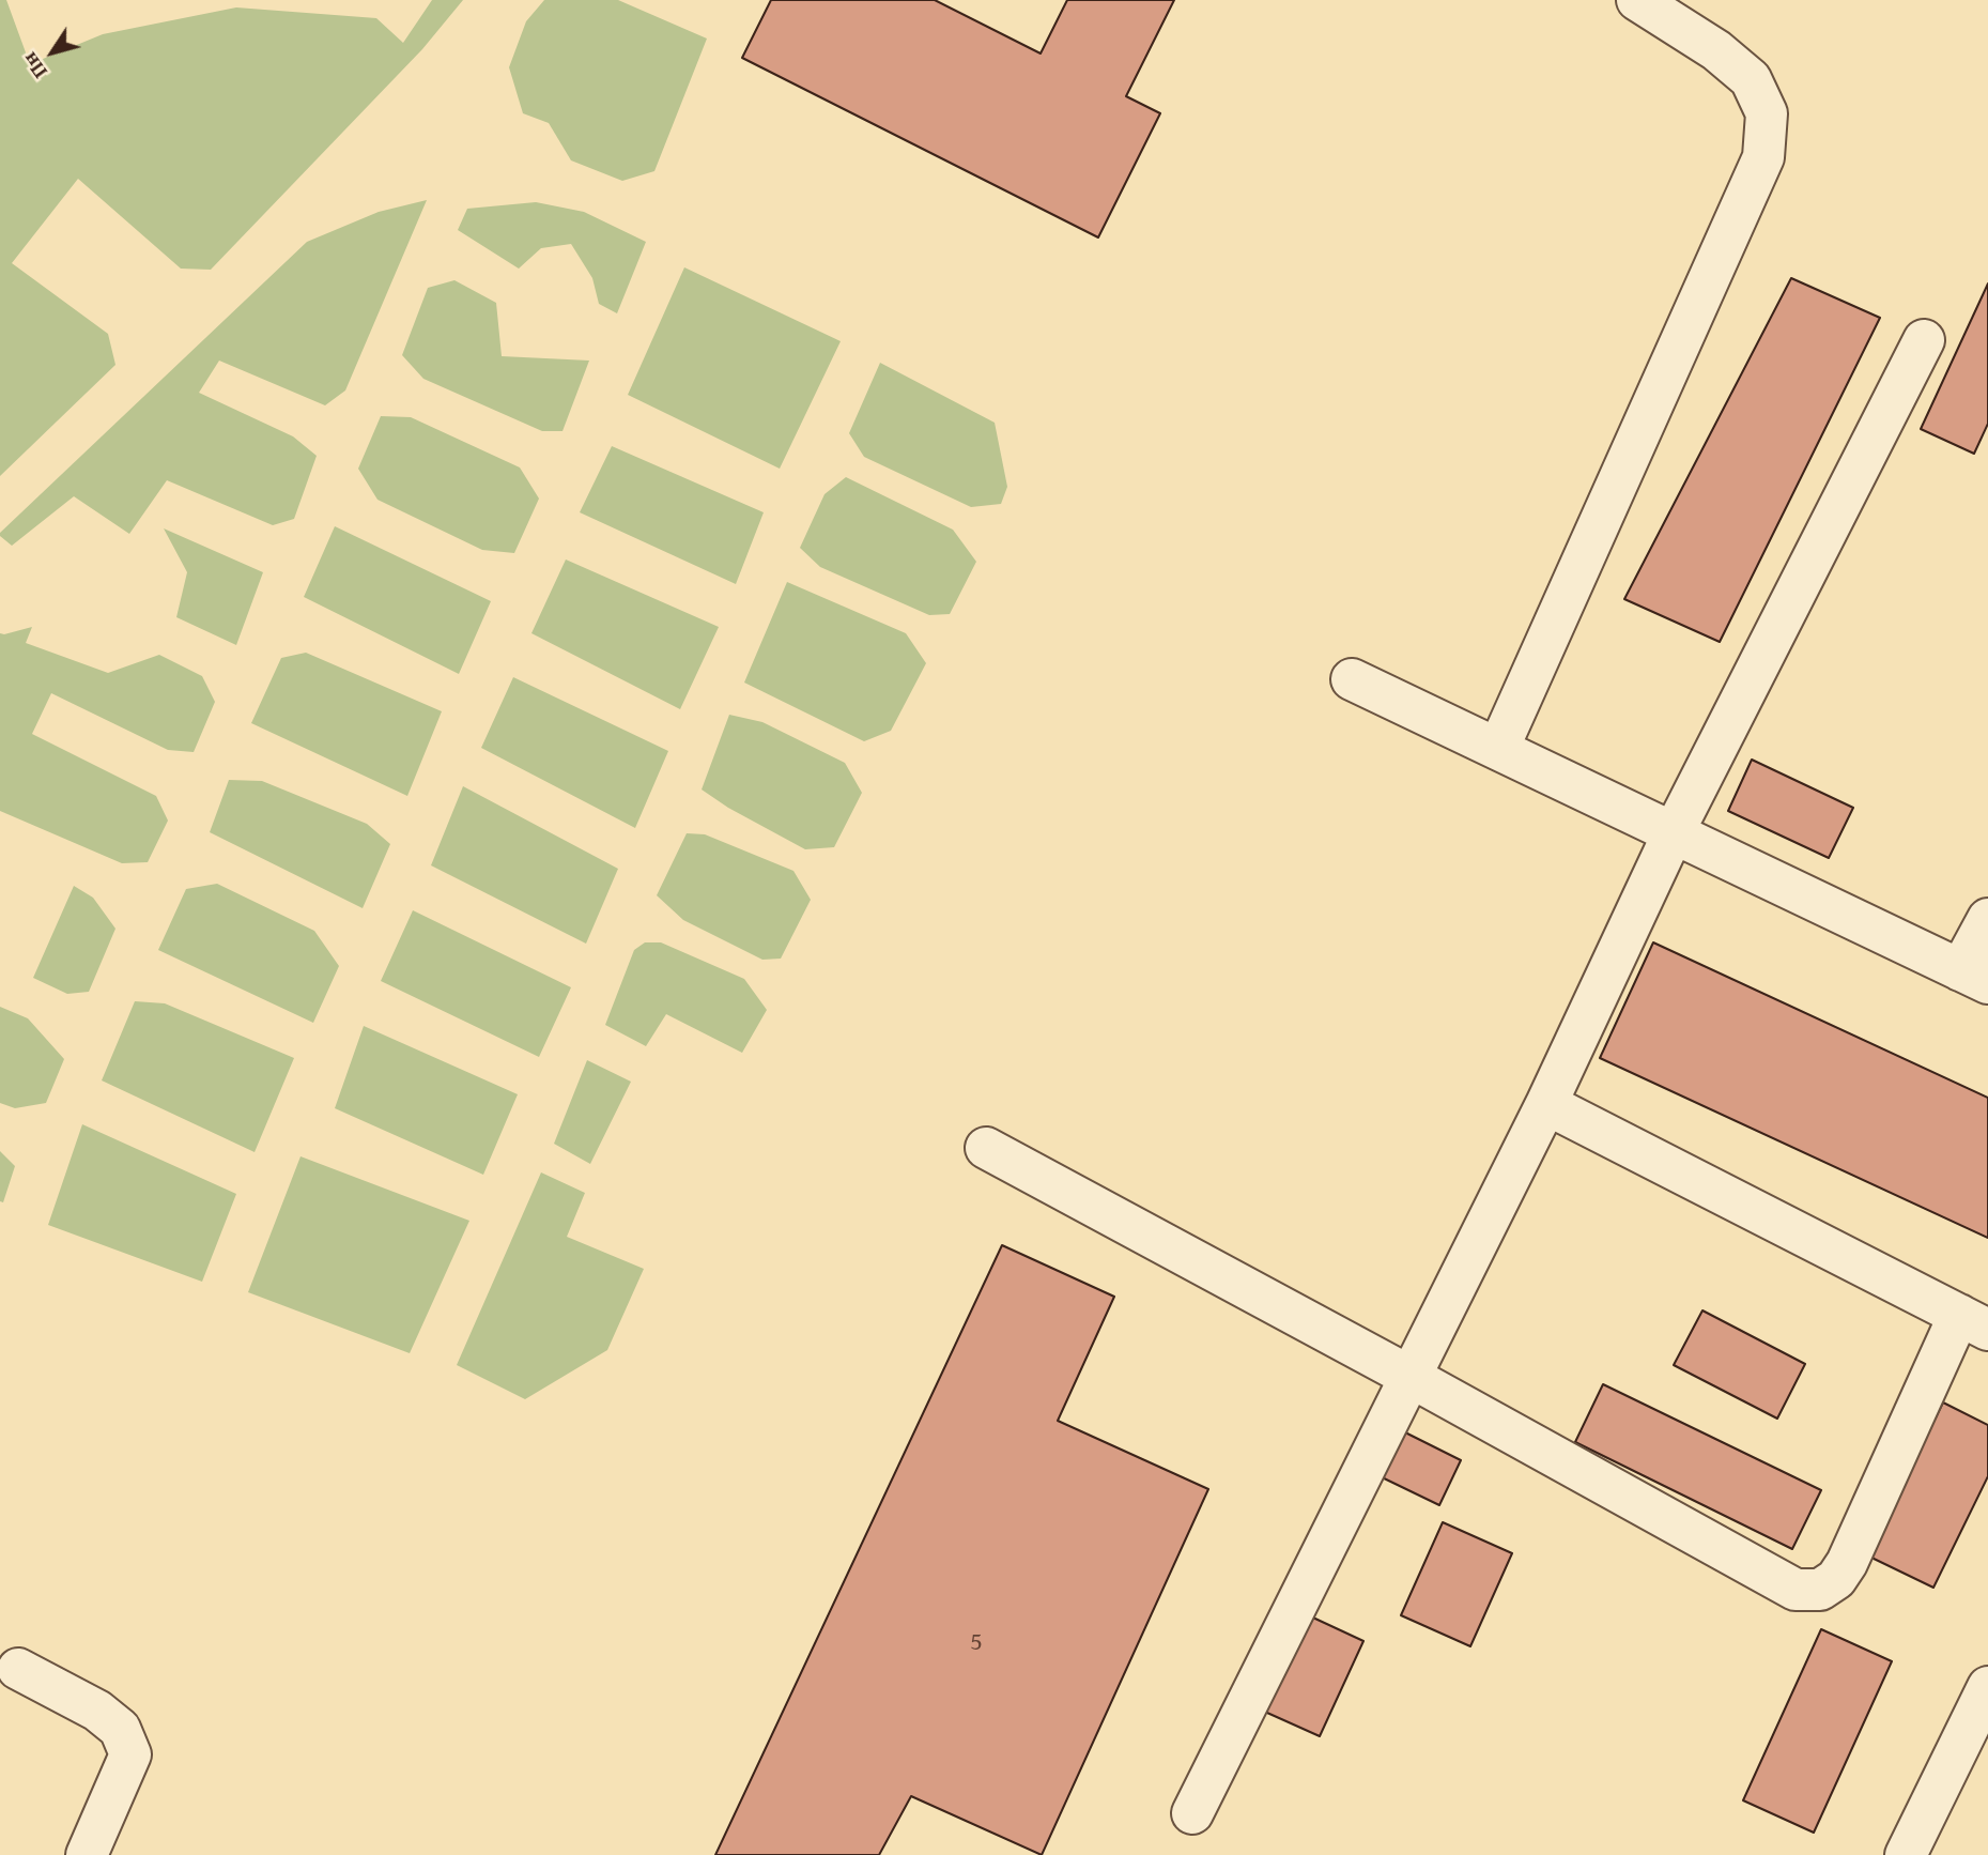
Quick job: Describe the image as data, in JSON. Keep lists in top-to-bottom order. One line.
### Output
{"house_numbers":["5"],"north":"bottom left"}
